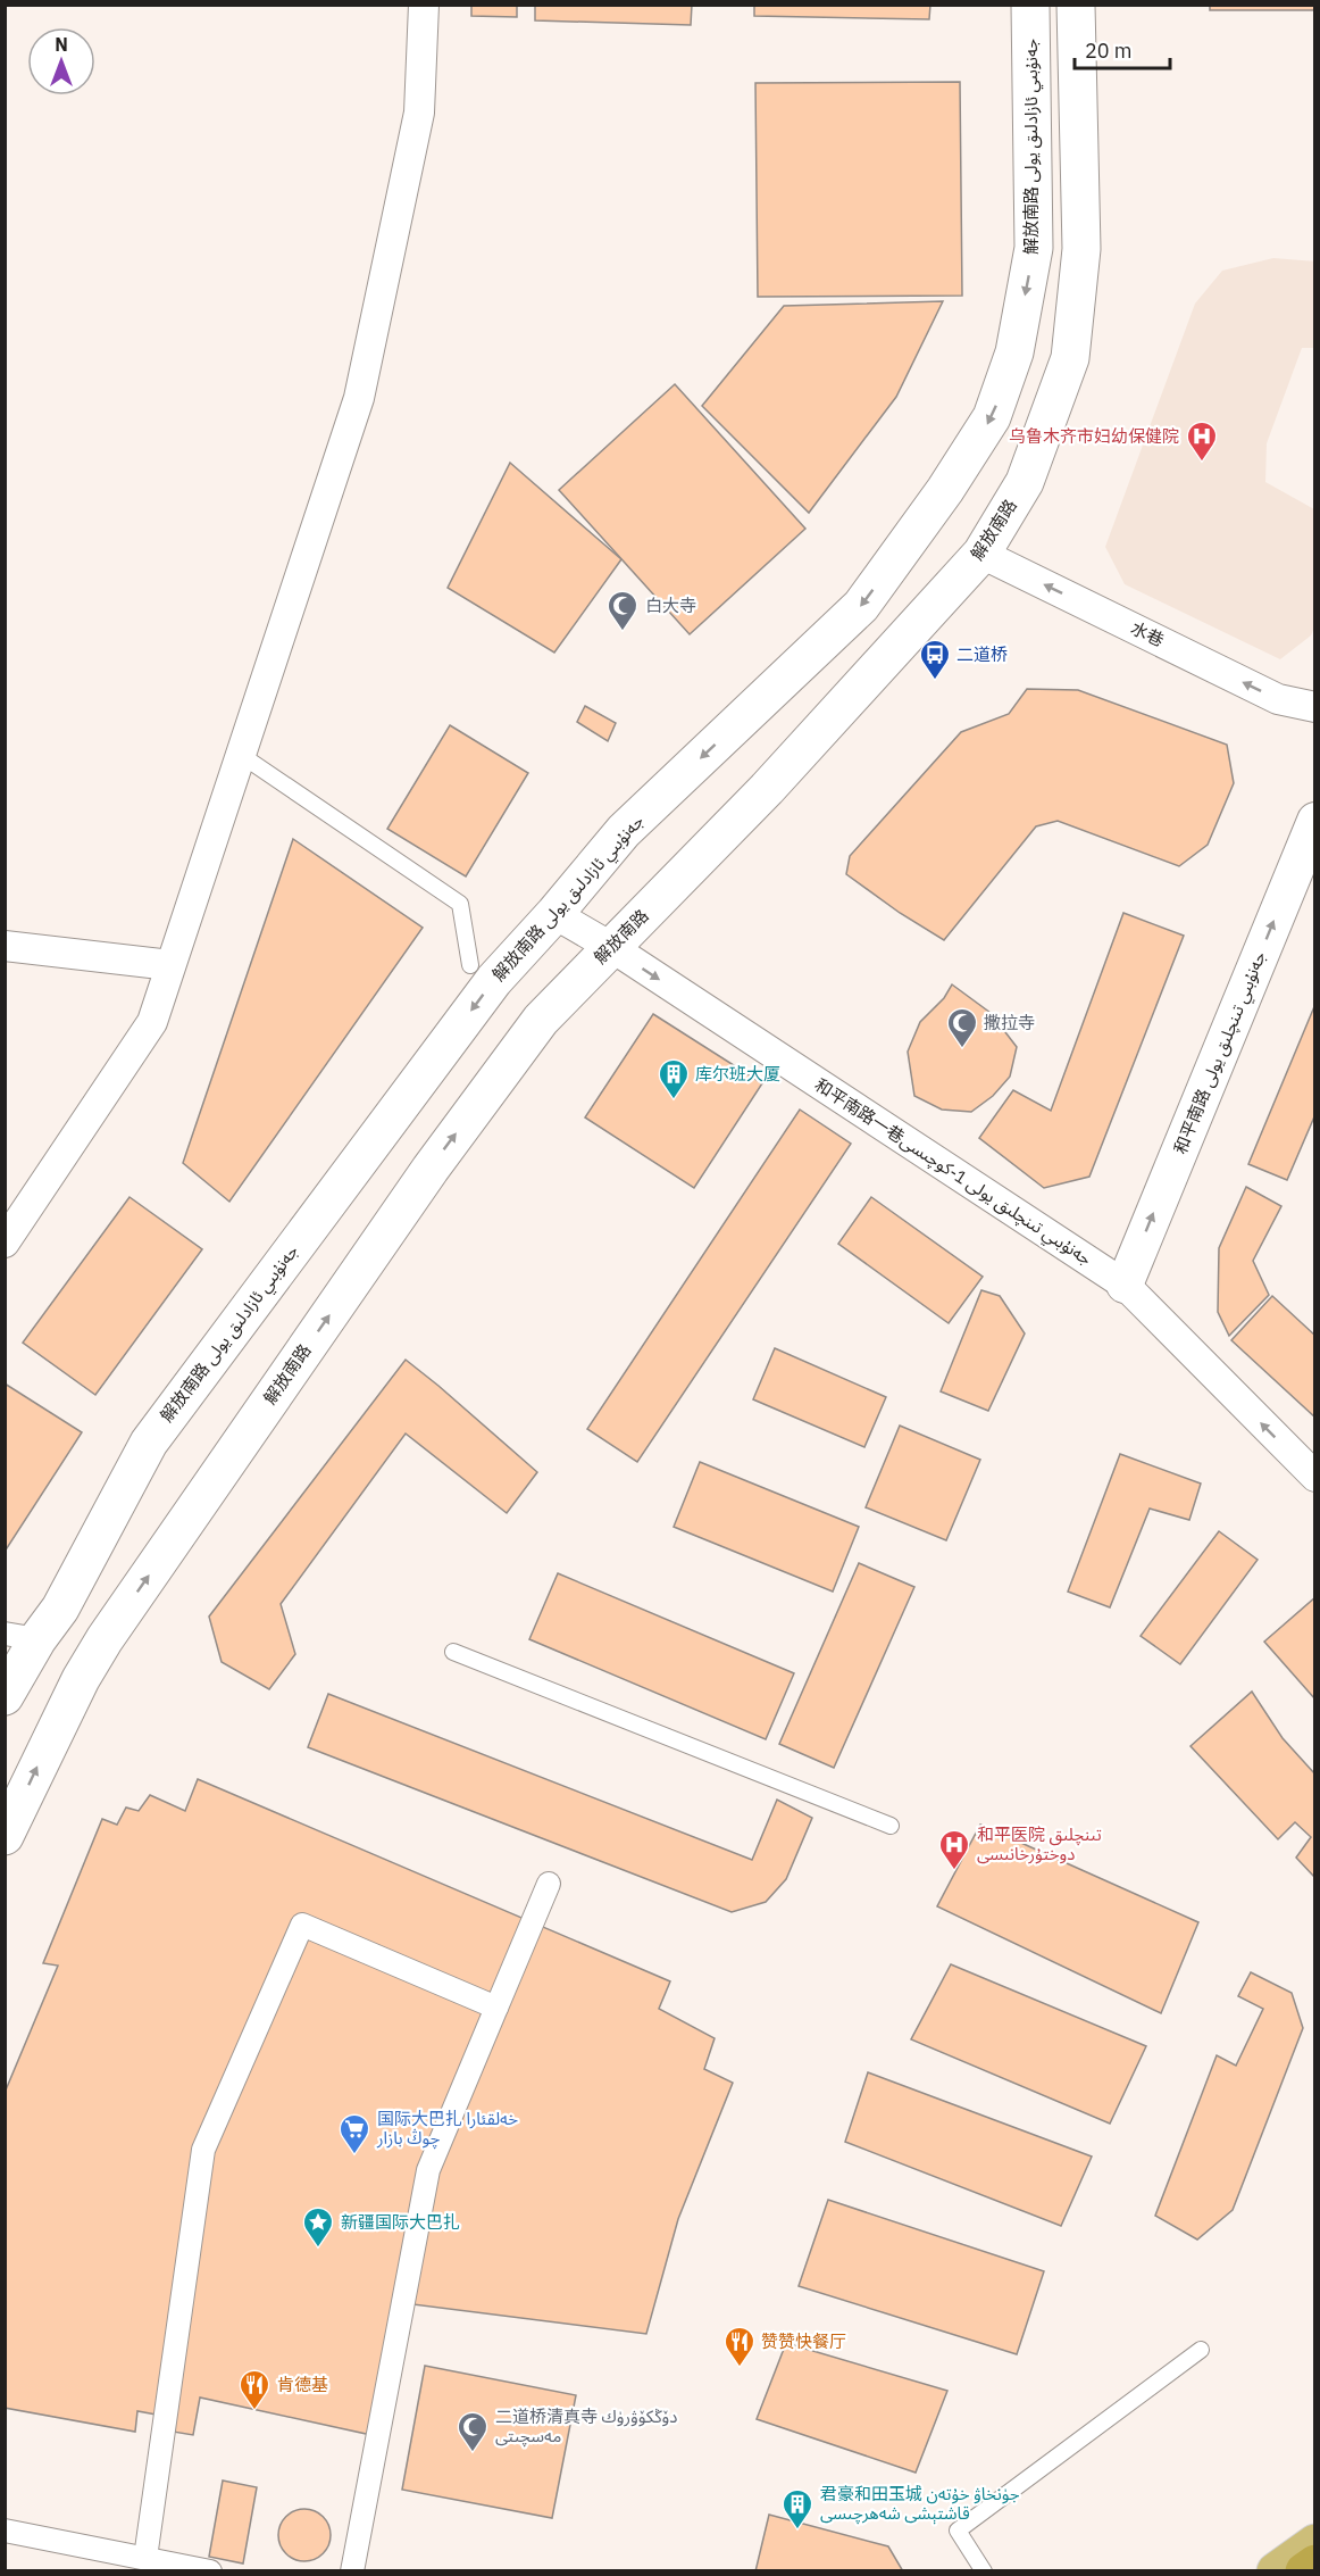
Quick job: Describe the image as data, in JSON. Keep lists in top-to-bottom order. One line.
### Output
{"streets":{"main road":["解放南路 جەنۇبىي ئازادلىق يولى","解放南路"],"street":["水巷","和平南路 جەنۇبىي تىنچلىق يولى","和平南路一巷جەنۇبىي تىنچلىق يولى 1-كوچىسى"]},"crossings":[["解放南路 جەنۇبىي ئازادلىق يولى","和平南路一巷جەنۇبىي تىنچلىق يولى 1-كوچىسى"],["解放南路","水巷"],["解放南路","和平南路一巷جەنۇبىي تىنچلىق يولى 1-كوچىسى"],["和平南路 جەنۇبىي تىنچلىق يولى","和平南路一巷جەنۇبىي تىنچلىق يولى 1-كوچىسى"]],"one_way":["解放南路 جەنۇبىي ئازادلىق يولى","解放南路","水巷","和平南路 جەنۇبىي تىنچلىق يولى"],"places":{"hospital":["乌鲁木齐市妇幼保健院","和平医院 تىنچلىق دوختۇرخانىسى"],"mosque":["白大寺","撒拉寺","二道桥清真寺 دۆڭكۆۋرۈك مەسچىتى"],"bus stop":["二道桥"],"building":["库尔班大厦","君豪和田玉城 جۈنخاۋ خۇتەن قاشتېشى شەھرچىسى"],"supermarket":["国际大巴扎 خەلقئارا چوڭ بازار"],"place":["新疆国际大巴扎"],"restaurant":["赞赞快餐厅","肯德基"]},"scale_bar":"20 m","north":"top"}
